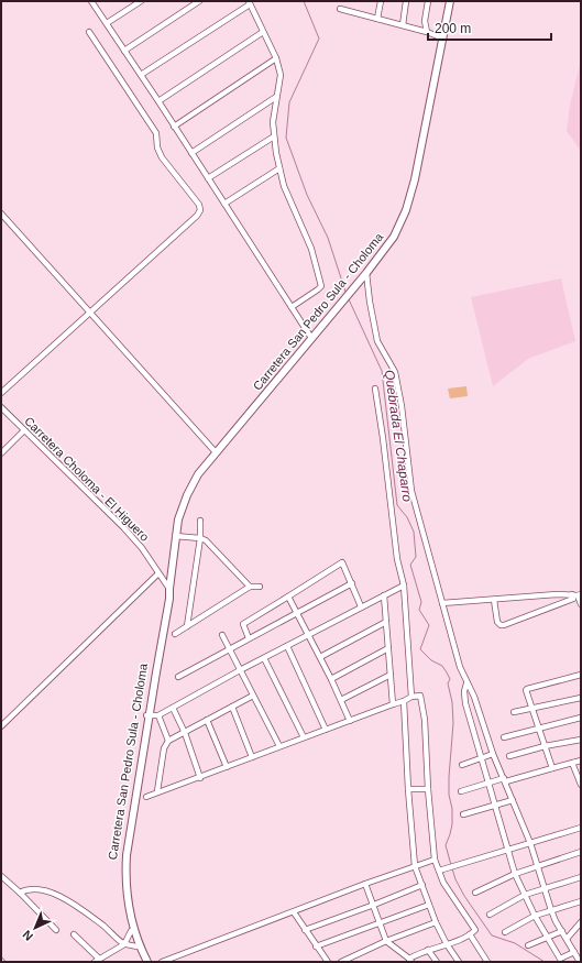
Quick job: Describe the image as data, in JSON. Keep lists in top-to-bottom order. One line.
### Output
{"streets":{"main road":["Carretera San Pedro Sula - Choloma"],"street":["Carretera Choloma - El Higuero"]},"crossings":[["Carretera San Pedro Sula - Choloma","Carretera Choloma - El Higuero"]],"water":["Quebrada El Chaparro"],"scale_bar":"200 m","north":"bottom left"}
